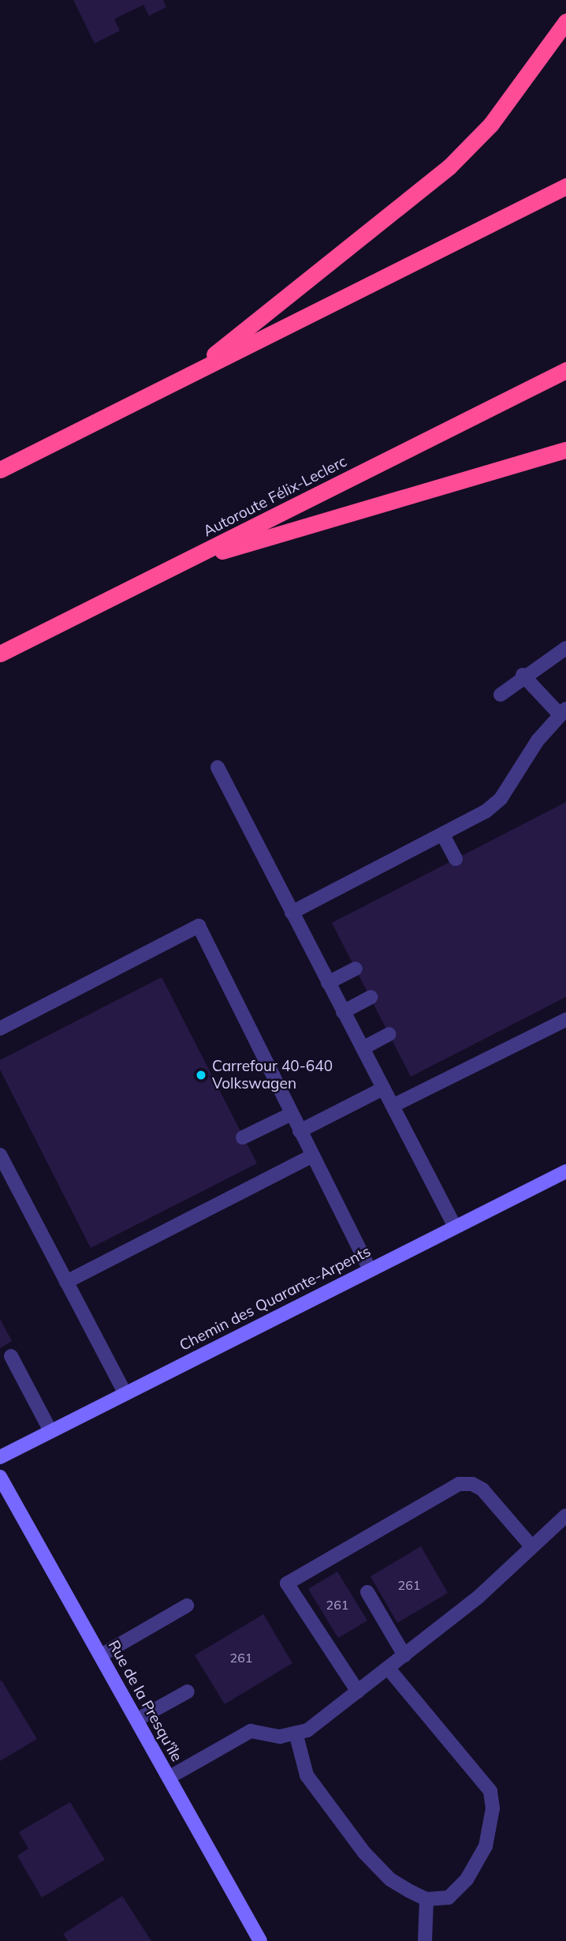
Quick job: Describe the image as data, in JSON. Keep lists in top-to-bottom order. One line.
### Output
{"streets":{"highway":["Autoroute Félix-Leclerc"],"street":["Chemin des Quarante-Arpents","Rue de la Presqu'île"]},"places":["Carrefour 40-640 Volkswagen"],"house_numbers":["261","261","261"]}
